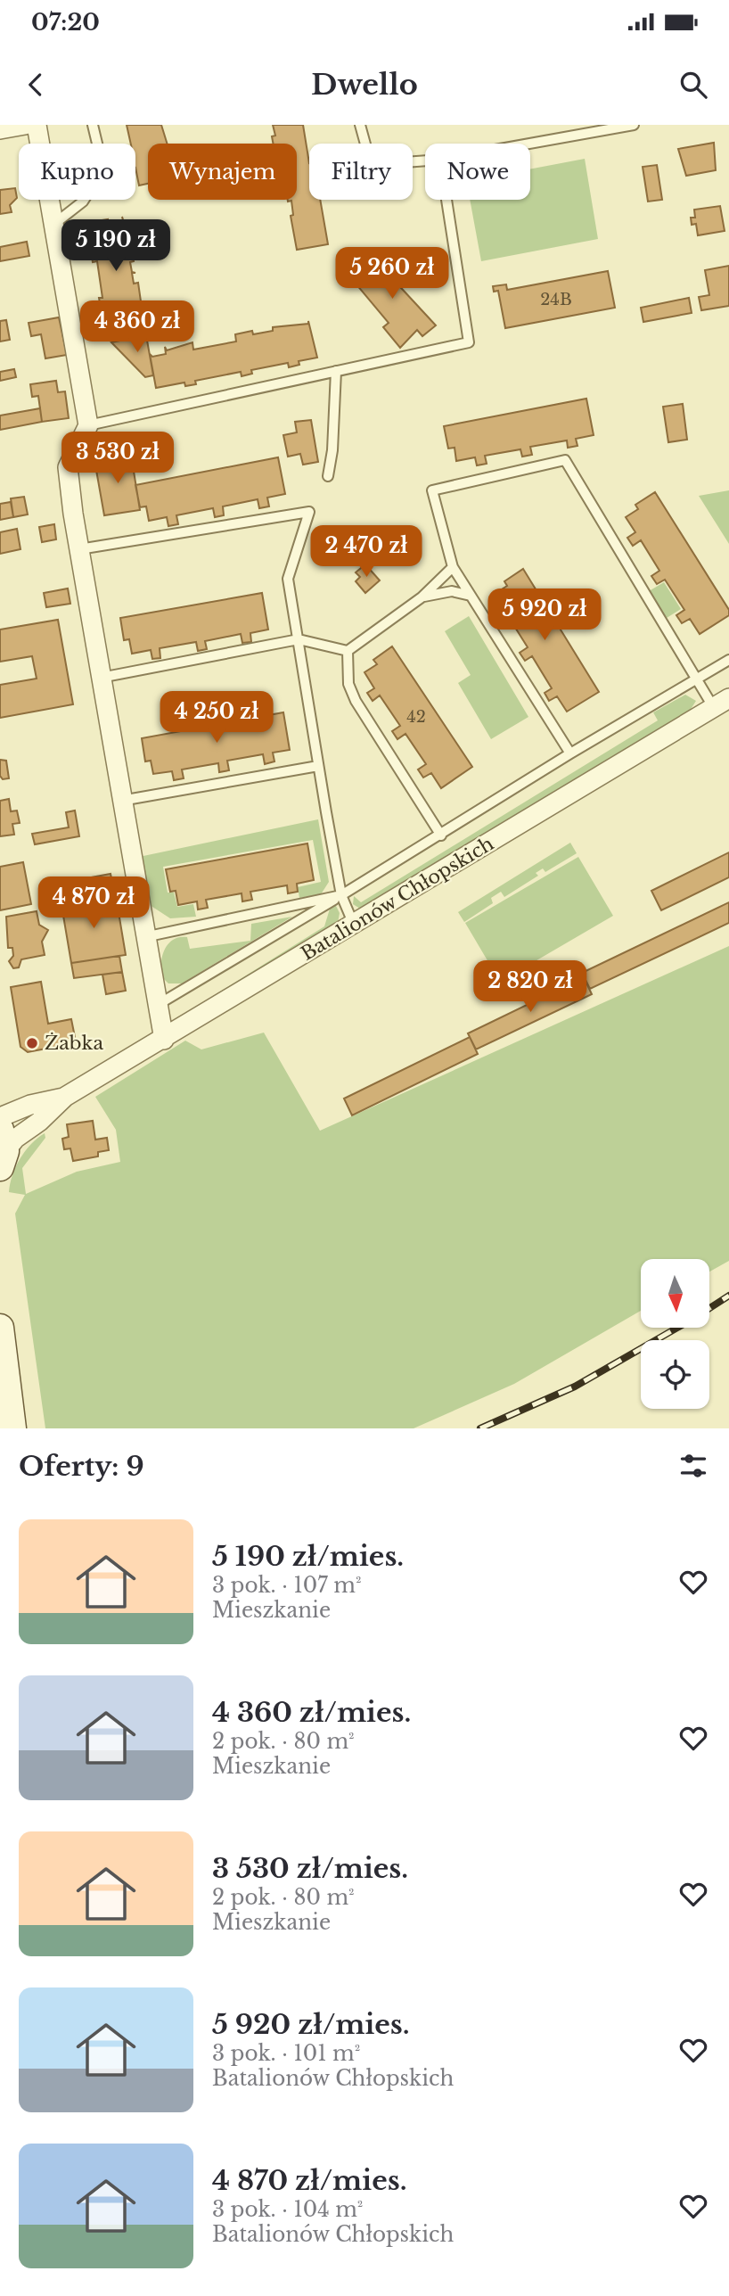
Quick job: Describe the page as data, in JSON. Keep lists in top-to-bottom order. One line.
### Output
{"streets":{"street":["Batalionów Chłopskich"]},"places":["Żabka"],"house_numbers":["24B","42"],"north":"bottom","page":{"status":"07:20","header":"Dwello","chip":["Kupno","Wynajem","Filtry","Nowe"],"price":["5 190 zł","5 260 zł","4 360 zł","3 530 zł","2 470 zł","5 920 zł","4 250 zł","4 870 zł","2 820 zł"],"heading":"Oferty: 9","list":[{"name":"5 190 zł/mies.","note":"3 pok. · 107 m² · Mieszkanie"},{"name":"4 360 zł/mies.","note":"2 pok. · 80 m² · Mieszkanie"},{"name":"3 530 zł/mies.","note":"2 pok. · 80 m² · Mieszkanie"},{"name":"5 920 zł/mies.","note":"3 pok. · 101 m² · Batalionów Chłopskich"},{"name":"4 870 zł/mies.","note":"3 pok. · 104 m² · Batalionów Chłopskich"}]}}
